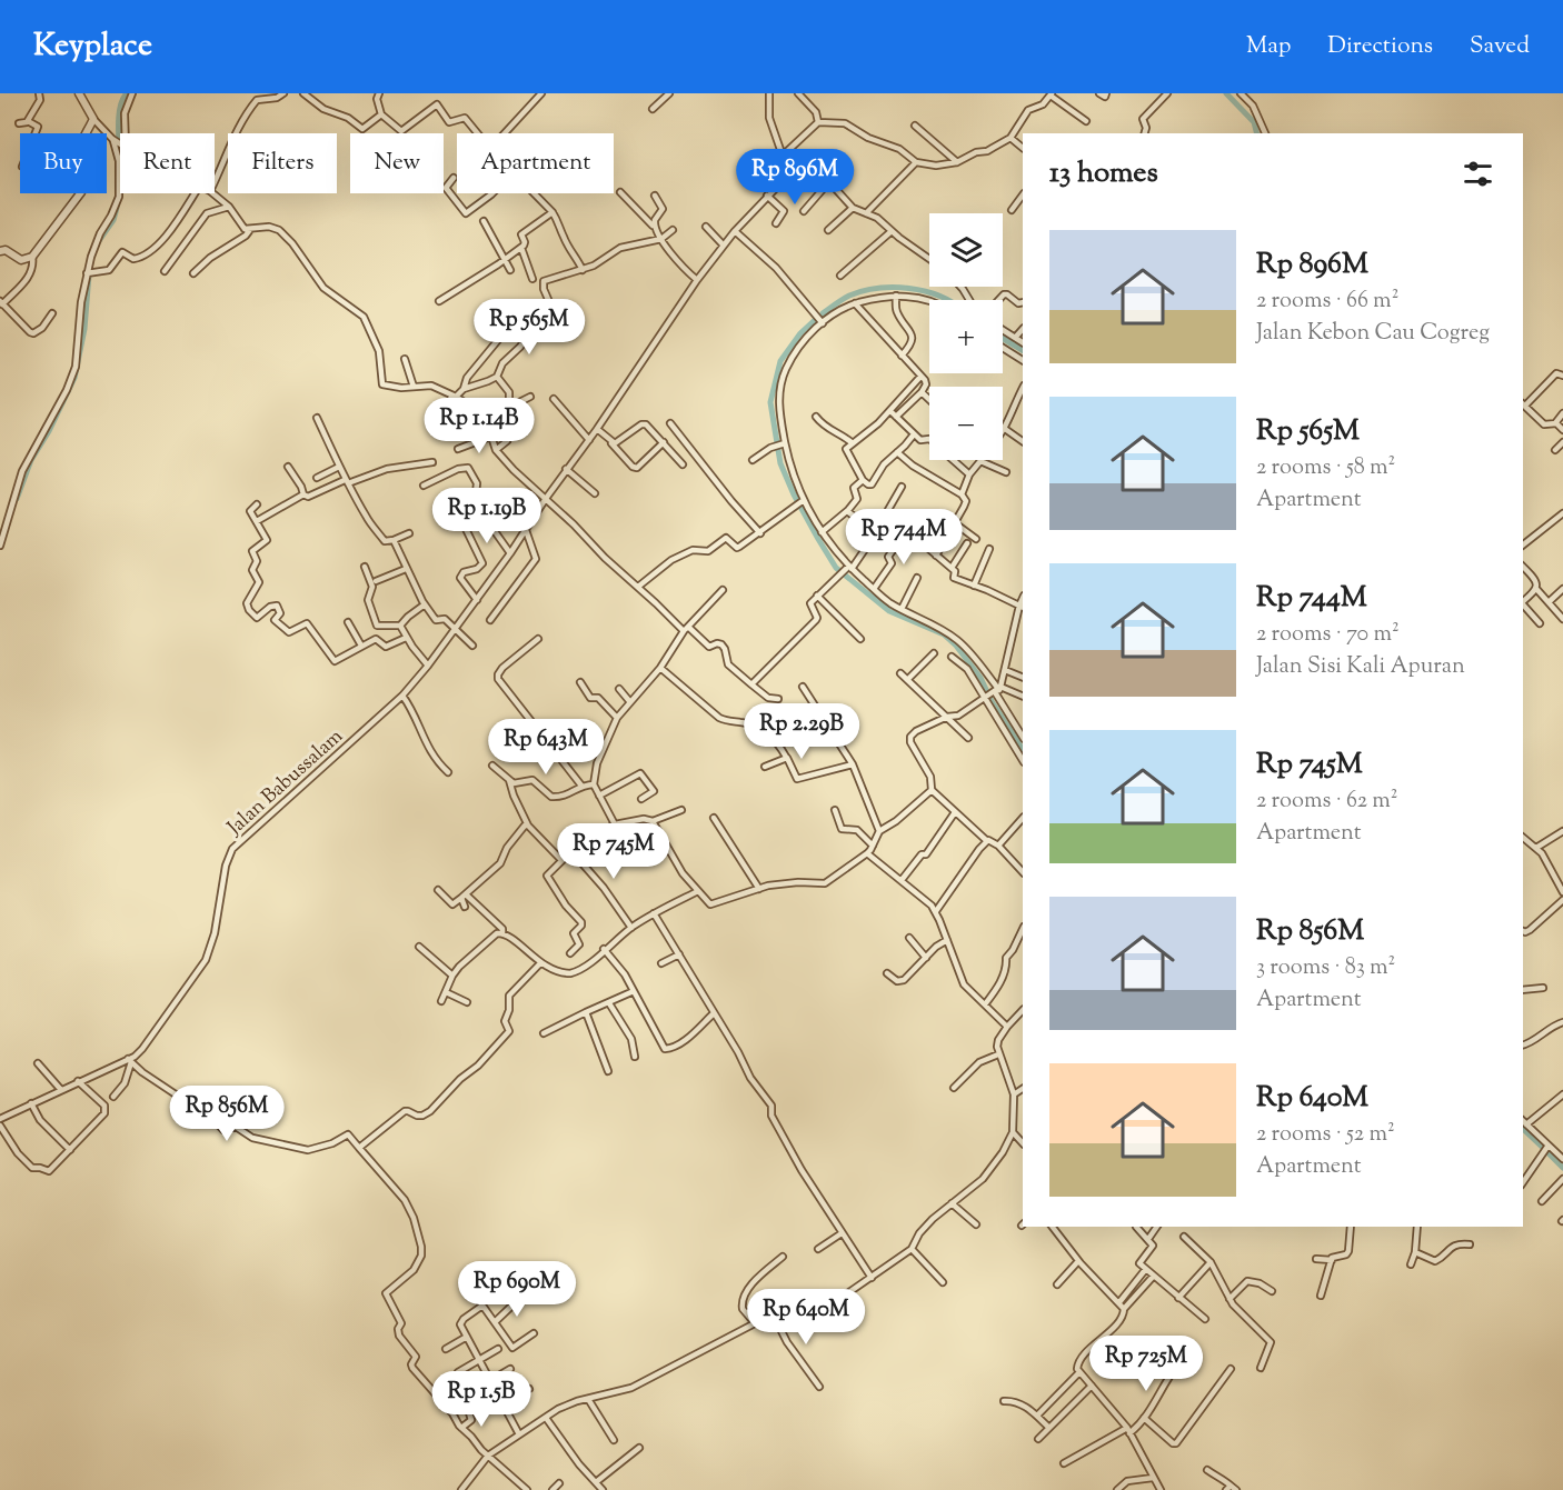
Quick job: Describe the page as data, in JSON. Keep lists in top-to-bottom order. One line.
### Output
{"streets":{"street":["Jalan Babussalam"]},"page":{"header":"Keyplace","nav":["Map","Directions","Saved"],"chip":["Buy","Rent","Filters","New","Apartment"],"heading":"13 homes","price":["Rp 896M","Rp 565M","Rp 1.14B","Rp 1.19B","Rp 744M","Rp 2.29B","Rp 643M","Rp 745M","Rp 856M","Rp 690M","Rp 640M","Rp 725M","Rp 1.5B"],"map_buttons":["+","−"],"list":[{"name":"Rp 896M","note":"2 rooms · 66 m² · Jalan Kebon Cau Cogreg"},{"name":"Rp 565M","note":"2 rooms · 58 m² · Apartment"},{"name":"Rp 744M","note":"2 rooms · 70 m² · Jalan Sisi Kali Apuran"},{"name":"Rp 745M","note":"2 rooms · 62 m² · Apartment"},{"name":"Rp 856M","note":"3 rooms · 83 m² · Apartment"},{"name":"Rp 640M","note":"2 rooms · 52 m² · Apartment"}]}}
